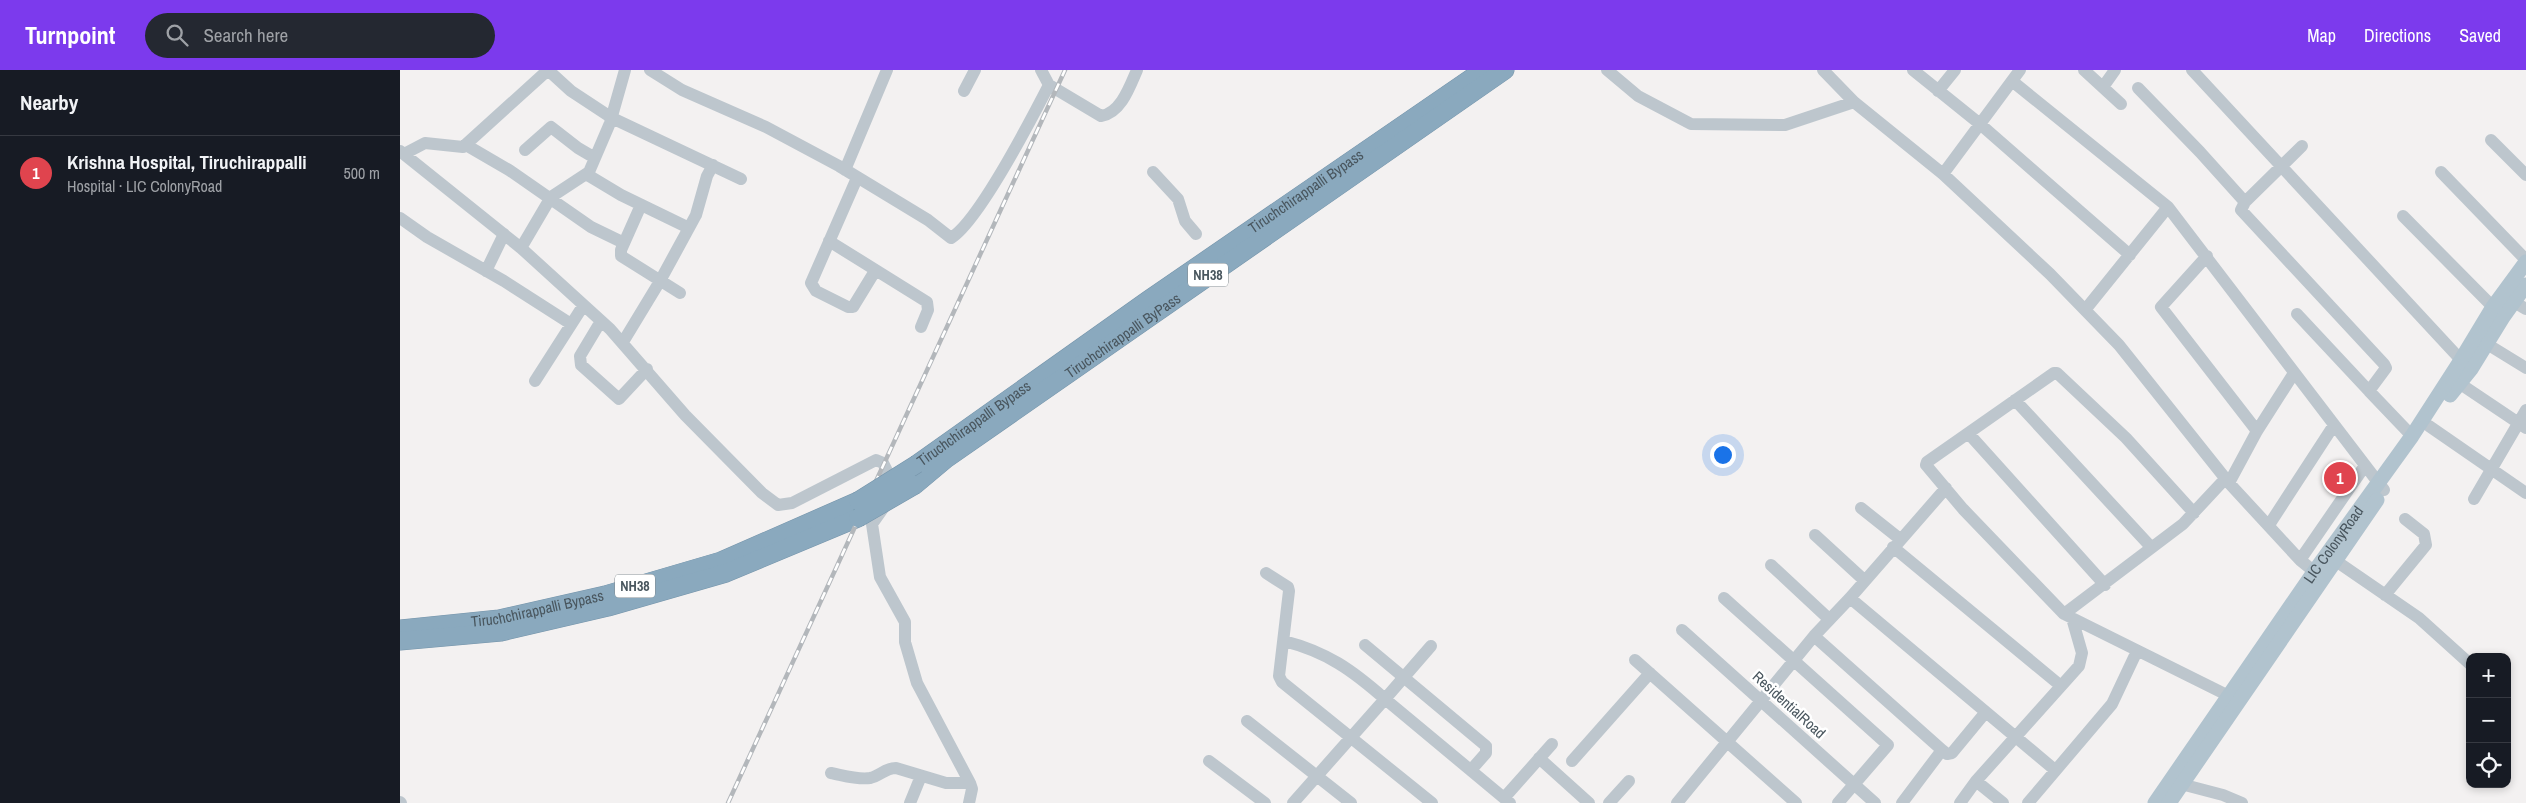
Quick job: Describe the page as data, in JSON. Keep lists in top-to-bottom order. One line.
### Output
{"streets":{"highway":["Tiruchchirappalli Bypass","NH38","Tiruchchirappalli ByPass"],"main road":["LIC ColonyRoad"],"street":["ResidentialRoad"]},"crossings":[["Tiruchchirappalli Bypass","Tiruchchirappalli ByPass"]],"page":{"header":"Turnpoint","search":"Search here","nav":["Map","Directions","Saved"],"heading":"Nearby","list":[{"mark":"1","name":"Krishna Hospital, Tiruchirappalli","note":"Hospital · LIC ColonyRoad","value":"500 m"}],"pins":"1","map_buttons":["+","−"]}}
